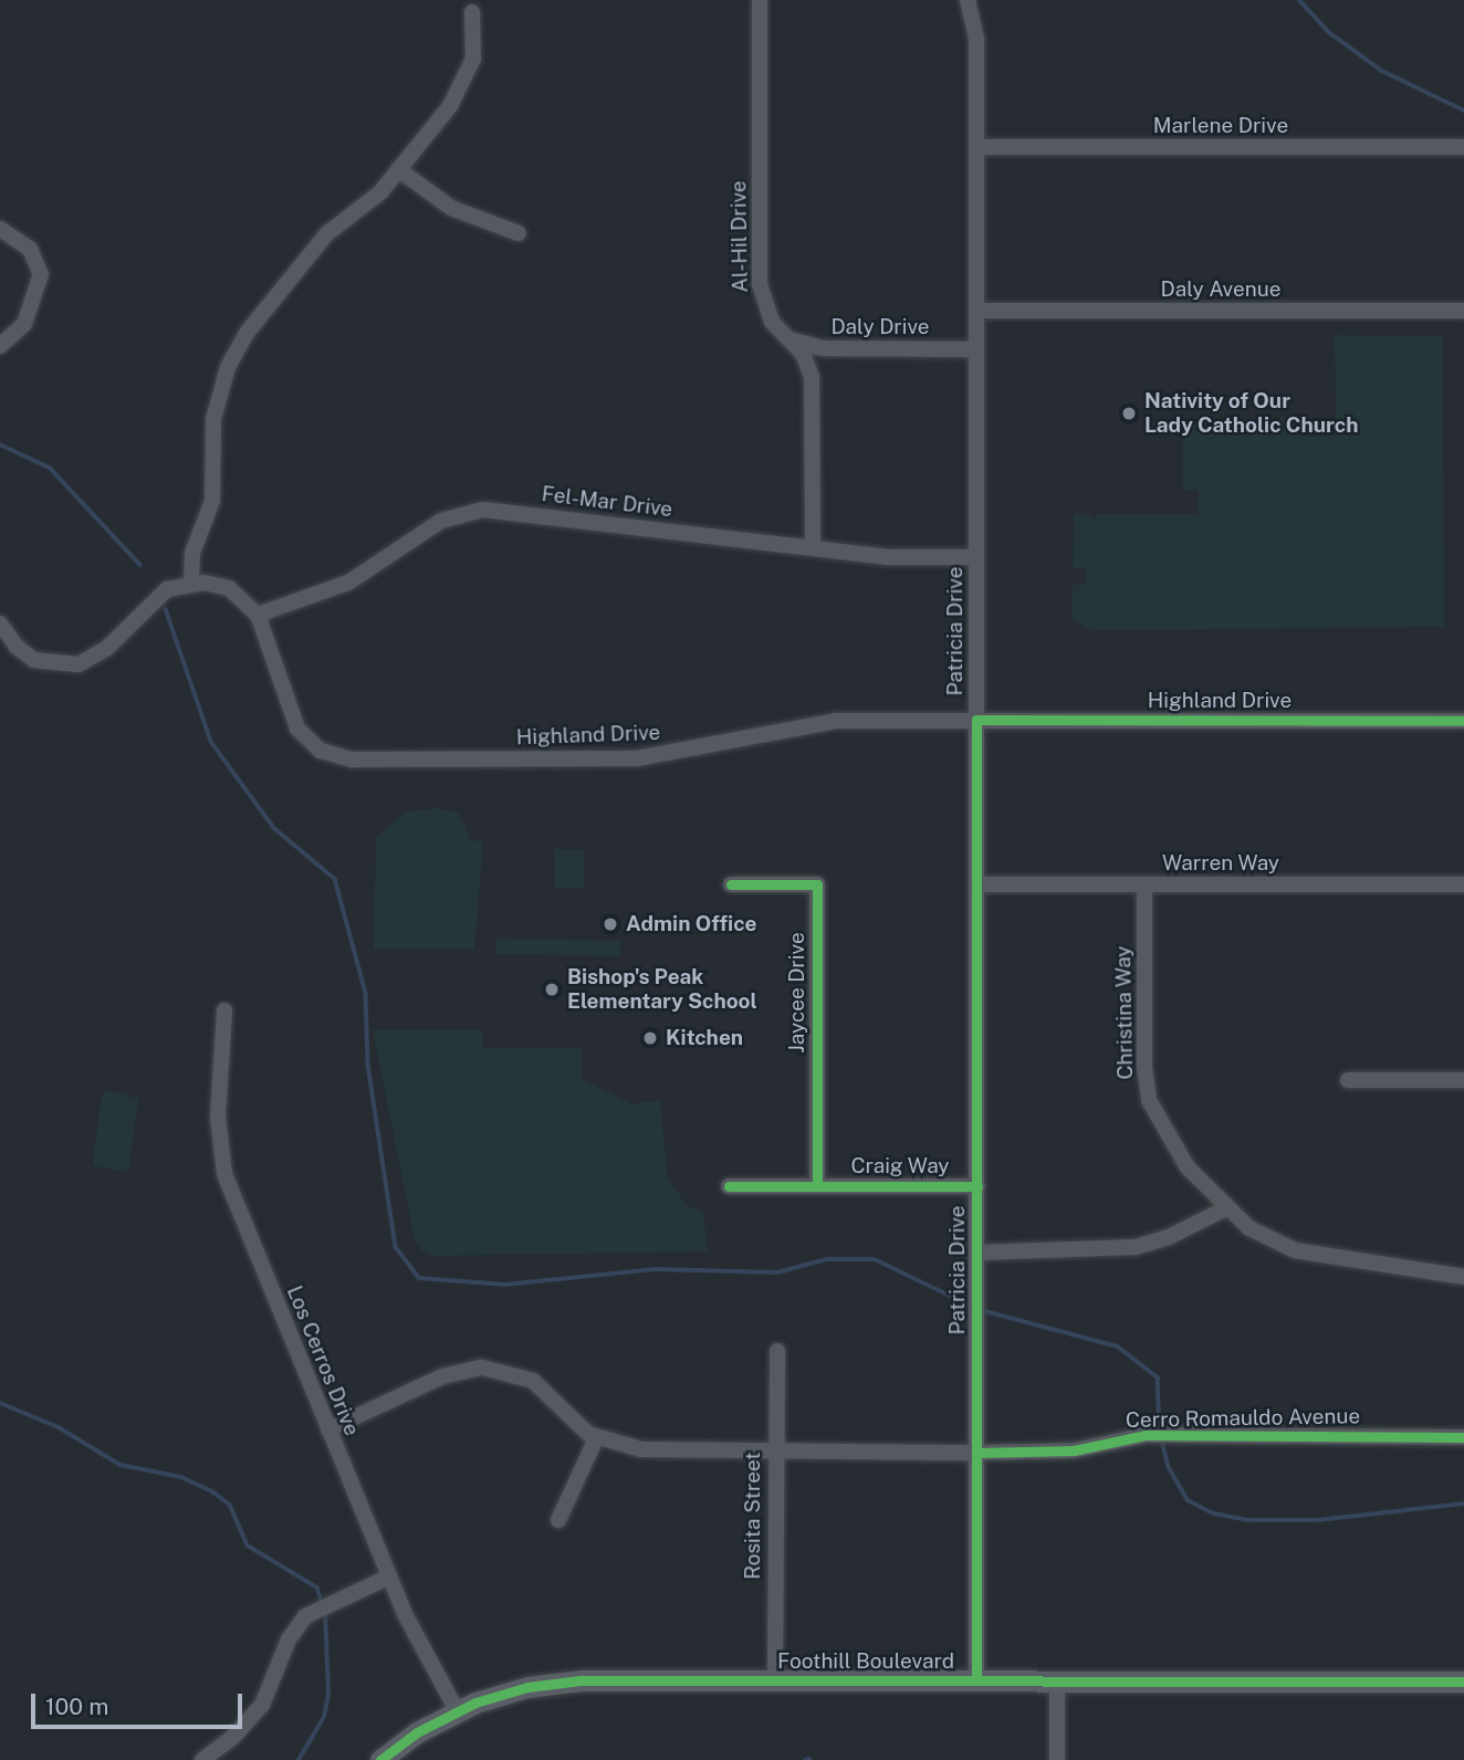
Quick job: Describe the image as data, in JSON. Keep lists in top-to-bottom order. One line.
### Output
{"streets":{"street":["Marlene Drive","Al-Hil Drive","Daly Avenue","Daly Drive","Fel-Mar Drive","Patricia Drive","Highland Drive","Warren Way","Jaycee Drive","Christina Way","Craig Way","Los Cerros Drive","Cerro Romauldo Avenue","Rosita Street","Foothill Boulevard"]},"crossings":[["Marlene Drive","Patricia Drive"],["Al-Hil Drive","Daly Drive"],["Al-Hil Drive","Fel-Mar Drive"],["Daly Avenue","Patricia Drive"],["Daly Drive","Patricia Drive"],["Fel-Mar Drive","Patricia Drive"],["Fel-Mar Drive","Highland Drive"],["Patricia Drive","Highland Drive"],["Patricia Drive","Warren Way"],["Patricia Drive","Craig Way"],["Patricia Drive","Cerro Romauldo Avenue"],["Patricia Drive","Foothill Boulevard"],["Warren Way","Christina Way"],["Jaycee Drive","Craig Way"],["Los Cerros Drive","Cerro Romauldo Avenue"],["Los Cerros Drive","Foothill Boulevard"],["Cerro Romauldo Avenue","Rosita Street"],["Rosita Street","Foothill Boulevard"]],"places":["Nativity of Our Lady Catholic Church","Admin Office","Bishop's Peak Elementary School","Kitchen"],"scale_bar":"100 m"}
